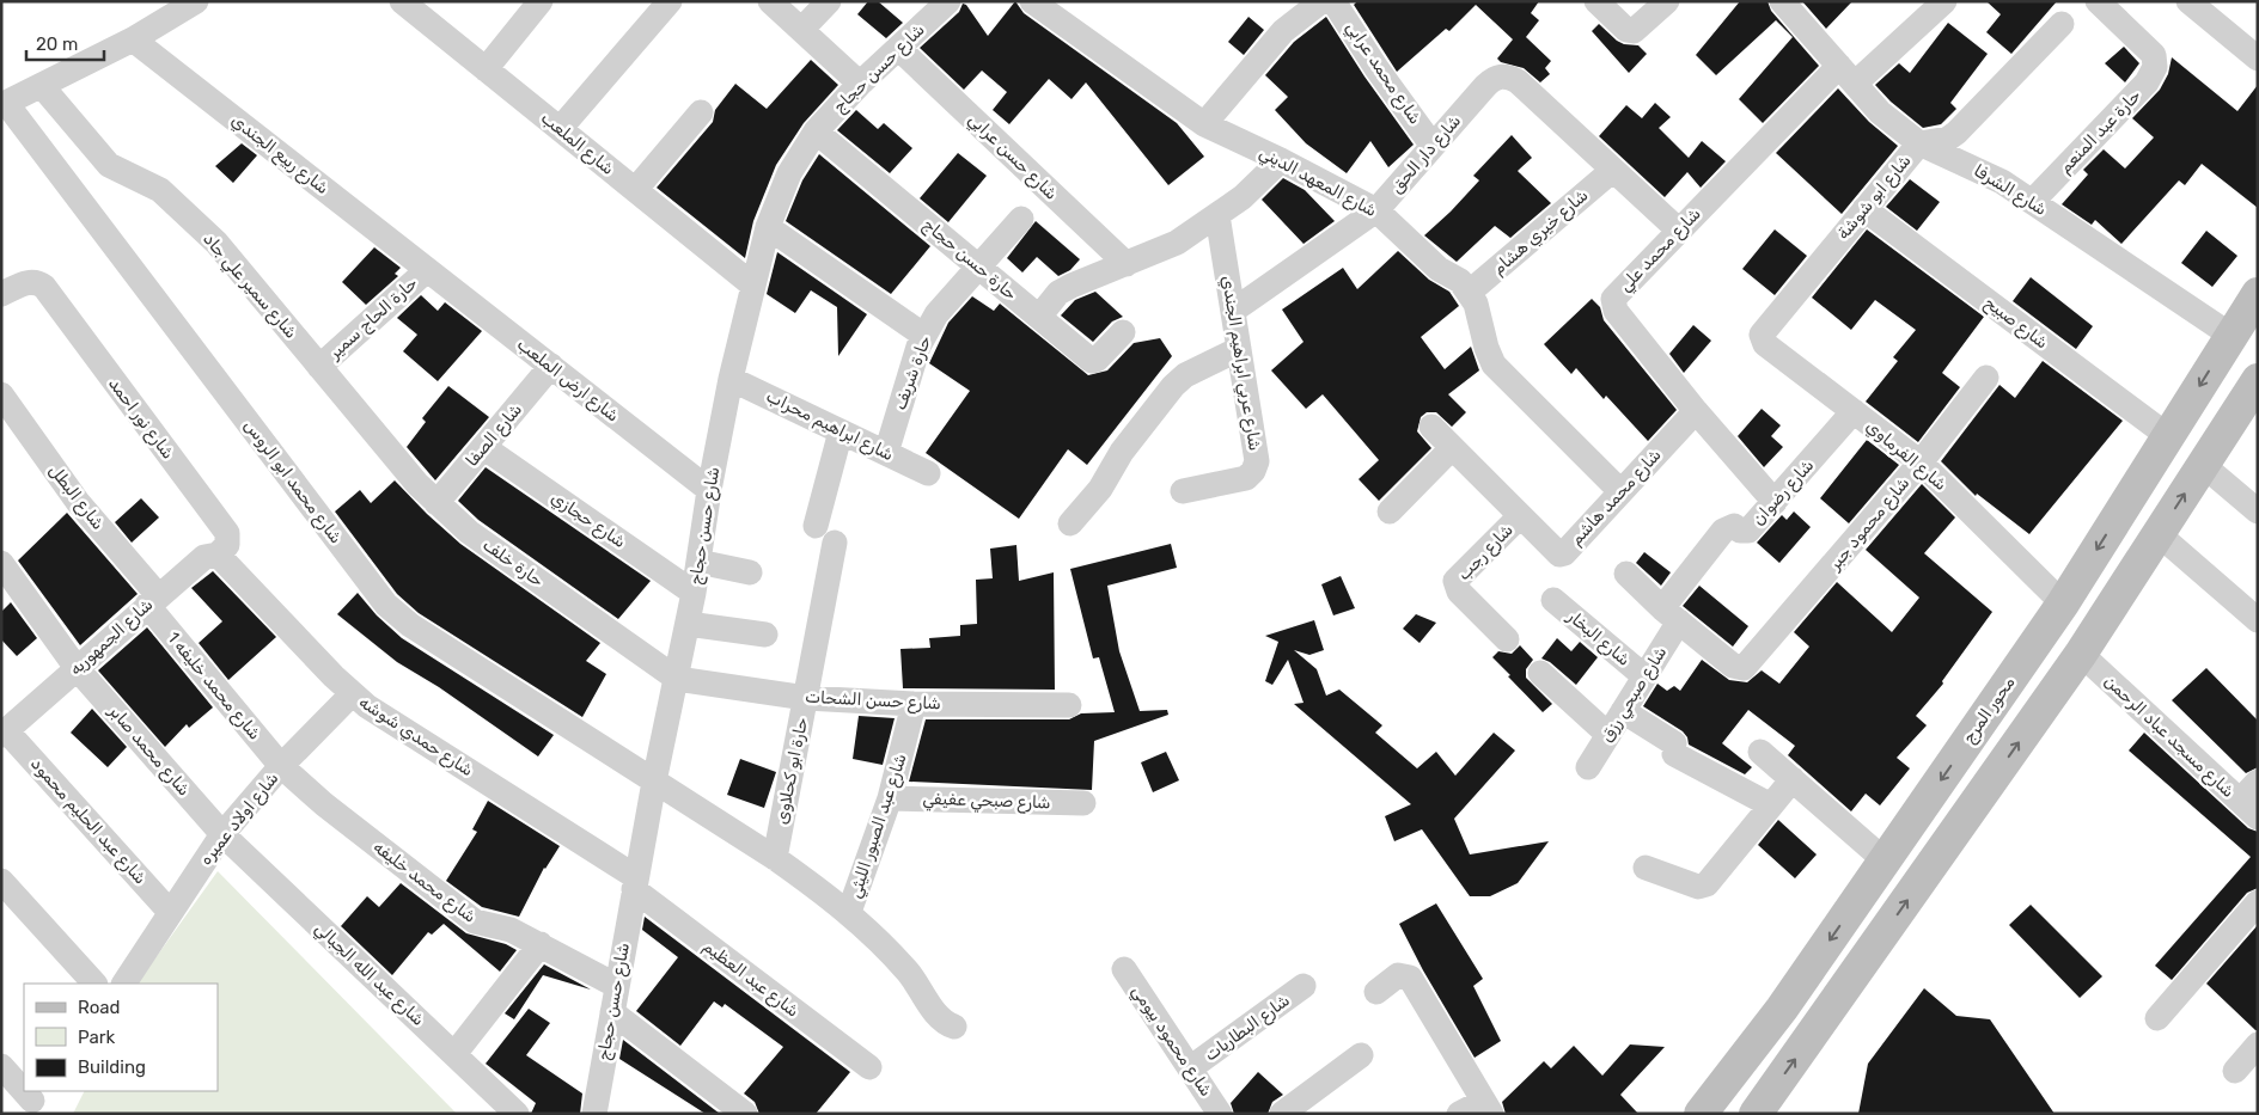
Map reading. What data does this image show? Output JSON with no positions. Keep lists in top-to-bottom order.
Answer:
{
  "streets": {
    "main road": ["محور المرج"],
    "street": [
      "شارع حسن حجاج",
      "شارع محمد عرابي",
      "حارة عبد المنعم",
      "شارع الملعب",
      "شارع ربيع الجندي",
      "شارع دار الحق",
      "شارع حسن عرابي",
      "شارع المعهد الديني",
      "شارع الشرفا",
      "شارع ابو شوشة",
      "شارع خيري هشام",
      "شارع محمد علي",
      "حارة حسن حجاج",
      "شارع سمير علي جاد",
      "حارة الحاج سمير",
      "شارع صبيح",
      "شارع عربي ابراهيم الجندي",
      "حارة شريف",
      "شارع ارض الملعب",
      "شارع نور احمد",
      "شارع ابراهيم محراب",
      "شارع الصفا",
      "شارع الفرماوي",
      "شارع محمد ابو الروس",
      "شارع رضوان",
      "شارع البطل",
      "شارع محمد هاشم",
      "شارع حجازي",
      "شارع محمود جبر",
      "شارع رجب",
      "حارة خلف",
      "شارع الجمهوريه",
      "شارع البخار",
      "شارع محمد خليفه 1",
      "شارع صبحي رزق",
      "شارع حسن الشحات",
      "شارع حمدي شوشه",
      "شارع مسجد عباد الرحمن",
      "شارع محمد صابر",
      "حارة ابو كحلاوى",
      "شارع صبحي عفيفي",
      "شارع اولاد عميره",
      "شارع عبد الحليم محمود",
      "شارع عبد الصبور الليثي",
      "شارع محمد خليفه",
      "شارع عبد الله الجبالي",
      "شارع عبد العظيم",
      "شارع البطاريات",
      "شارع محمود بيومي"
    ]
  },
  "crossings": [
    ["شارع حسن حجاج", "شارع الملعب"],
    ["شارع حسن حجاج", "شارع حسن عرابي"],
    ["شارع حسن حجاج", "حارة حسن حجاج"],
    ["شارع حسن حجاج", "شارع ارض الملعب"],
    ["شارع حسن حجاج", "شارع ابراهيم محراب"],
    ["شارع حسن حجاج", "شارع محمد ابو الروس"],
    ["شارع حسن حجاج", "شارع حجازي"],
    ["شارع حسن حجاج", "حارة خلف"],
    ["شارع حسن حجاج", "شارع حسن الشحات"],
    ["شارع حسن حجاج", "شارع حمدي شوشه"],
    ["شارع حسن حجاج", "شارع محمد خليفه"],
    ["شارع حسن حجاج", "شارع عبد العظيم"],
    ["شارع محمد عرابي", "شارع دار الحق"],
    ["حارة عبد المنعم", "شارع الشرفا"],
    ["شارع ربيع الجندي", "حارة الحاج سمير"],
    ["شارع ربيع الجندي", "شارع ارض الملعب"],
    ["شارع دار الحق", "شارع المعهد الديني"],
    ["شارع دار الحق", "شارع خيري هشام"],
    ["شارع دار الحق", "شارع عربي ابراهيم الجندي"],
    ["شارع المعهد الديني", "شارع خيري هشام"],
    ["شارع المعهد الديني", "شارع محمد هاشم"],
    ["شارع الشرفا", "شارع ابو شوشة"],
    ["شارع الشرفا", "شارع محمد علي"],
    ["شارع الشرفا", "محور المرج"],
    ["شارع ابو شوشة", "شارع صبيح"],
    ["شارع ابو شوشة", "شارع الفرماوي"],
    ["شارع محمد علي", "شارع رضوان"],
    ["شارع محمد علي", "شارع محمد هاشم"],
    ["حارة حسن حجاج", "حارة شريف"],
    ["شارع سمير علي جاد", "حارة الحاج سمير"],
    ["شارع سمير علي جاد", "حارة خلف"],
    ["حارة الحاج سمير", "شارع ارض الملعب"],
    ["شارع صبيح", "محور المرج"],
    ["حارة شريف", "شارع ابراهيم محراب"],
    ["شارع ارض الملعب", "شارع الصفا"],
    ["شارع نور احمد", "شارع الجمهوريه"],
    ["شارع نور احمد", "شارع حمدي شوشه"],
    ["شارع ابراهيم محراب", "حارة ابو كحلاوى"],
    ["شارع الصفا", "شارع حجازي"],
    ["شارع الصفا", "حارة خلف"],
    ["شارع الفرماوي", "شارع رضوان"],
    ["شارع الفرماوي", "شارع محمود جبر"],
    ["شارع الفرماوي", "محور المرج"],
    ["شارع محمد ابو الروس", "حارة ابو كحلاوى"],
    ["شارع محمد ابو الروس", "شارع عبد الصبور الليثي"],
    ["شارع رضوان", "شارع محمود جبر"],
    ["شارع رضوان", "شارع صبحي رزق"],
    ["شارع البطل", "شارع الجمهوريه"],
    ["شارع البطل", "شارع محمد خليفه 1"],
    ["شارع محمد هاشم", "شارع رجب"],
    ["شارع محمود جبر", "شارع صبحي رزق"],
    ["حارة خلف", "شارع حسن الشحات"],
    ["شارع الجمهوريه", "شارع محمد خليفه 1"],
    ["شارع الجمهوريه", "شارع حمدي شوشه"],
    ["شارع الجمهوريه", "شارع محمد صابر"],
    ["شارع الجمهوريه", "شارع عبد الحليم محمود"],
    ["شارع البخار", "شارع صبحي رزق"],
    ["شارع محمد خليفه 1", "شارع اولاد عميره"],
    ["شارع محمد خليفه 1", "شارع محمد خليفه"],
    ["شارع حسن الشحات", "حارة ابو كحلاوى"],
    ["شارع حسن الشحات", "شارع عبد الصبور الليثي"],
    ["شارع حمدي شوشه", "شارع اولاد عميره"],
    ["شارع حمدي شوشه", "شارع عبد العظيم"],
    ["شارع محمد صابر", "شارع اولاد عميره"],
    ["شارع محمد صابر", "شارع عبد الله الجبالي"],
    ["شارع صبحي عفيفي", "شارع عبد الصبور الليثي"],
    ["شارع اولاد عميره", "شارع عبد الحليم محمود"],
    ["شارع اولاد عميره", "شارع محمد خليفه"],
    ["شارع اولاد عميره", "شارع عبد الله الجبالي"],
    ["شارع البطاريات", "شارع محمود بيومي"]
  ],
  "legend": ["Road", "Park", "Building"],
  "scale_bar": "20 m"
}
